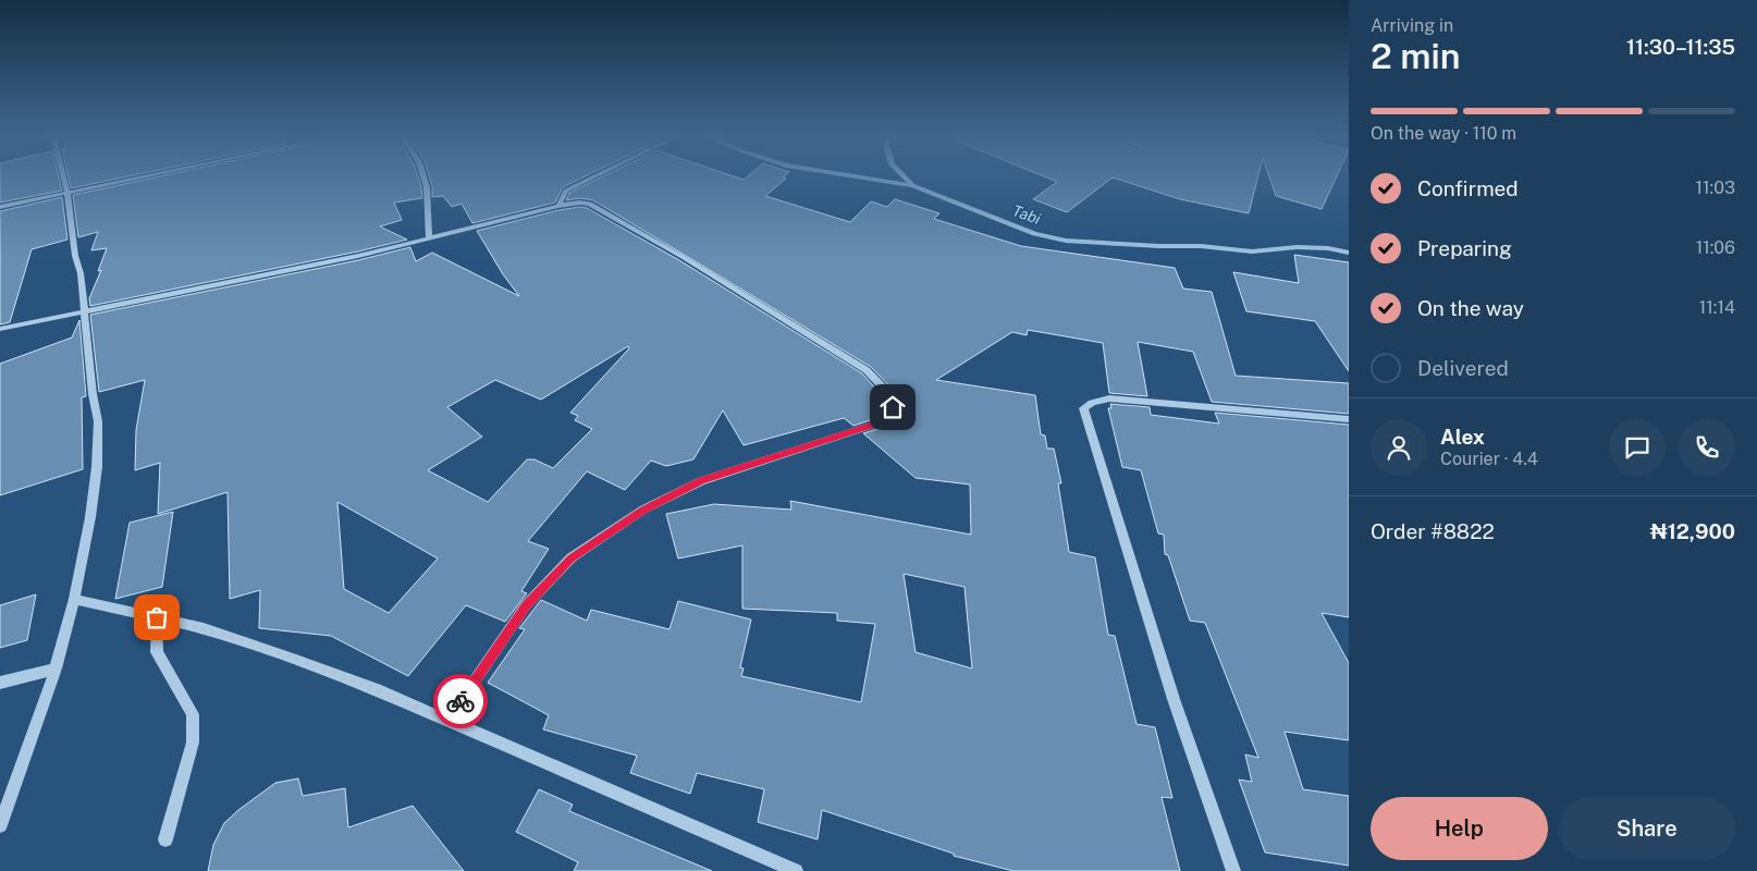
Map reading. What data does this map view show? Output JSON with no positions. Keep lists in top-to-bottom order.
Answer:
{
  "water": ["Tabi"],
  "page": {
    "heading": ["2 min", "Arriving in", "11:30–11:35"],
    "panel": [
      "Alex",
      "Courier · 4.4",
      "Order #8822",
      "₦12,900"
    ],
    "bar": "On the way · 110 m",
    "list": [
      ["Confirmed", "11:03"],
      ["Preparing", "11:06"],
      ["On the way", "11:14"],
      "Delivered"
    ],
    "buttons": ["Help", "Share"]
  }
}
